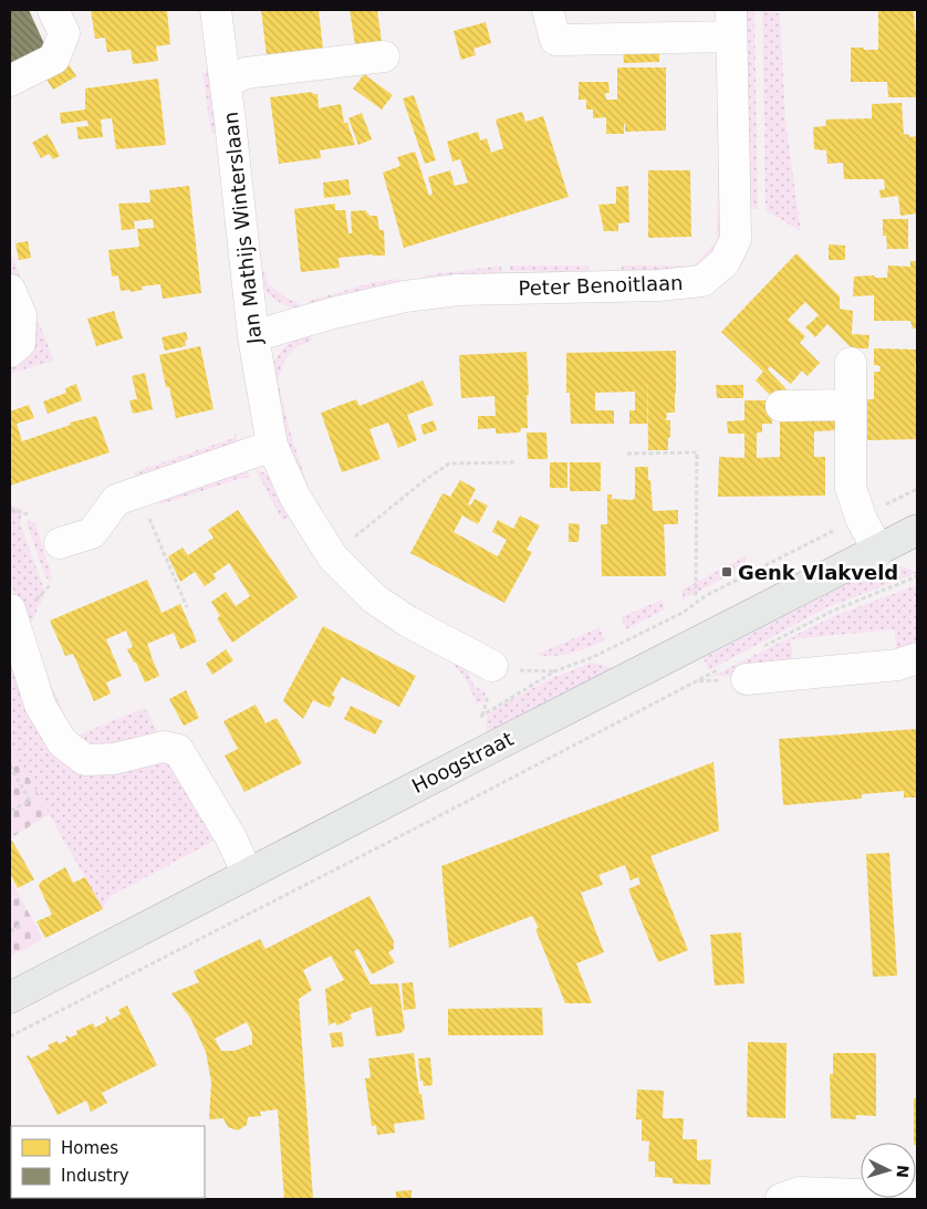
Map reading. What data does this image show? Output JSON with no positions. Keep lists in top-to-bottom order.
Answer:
{
  "streets": {
    "main road": ["Hoogstraat"],
    "street": ["Jan Mathijs Winterslaan", "Peter Benoitlaan"]
  },
  "crossings": [
    ["Jan Mathijs Winterslaan", "Peter Benoitlaan"]
  ],
  "places": {
    "transit": ["Genk Vlakveld"]
  },
  "legend": ["Homes", "Industry"],
  "north": "right"
}
